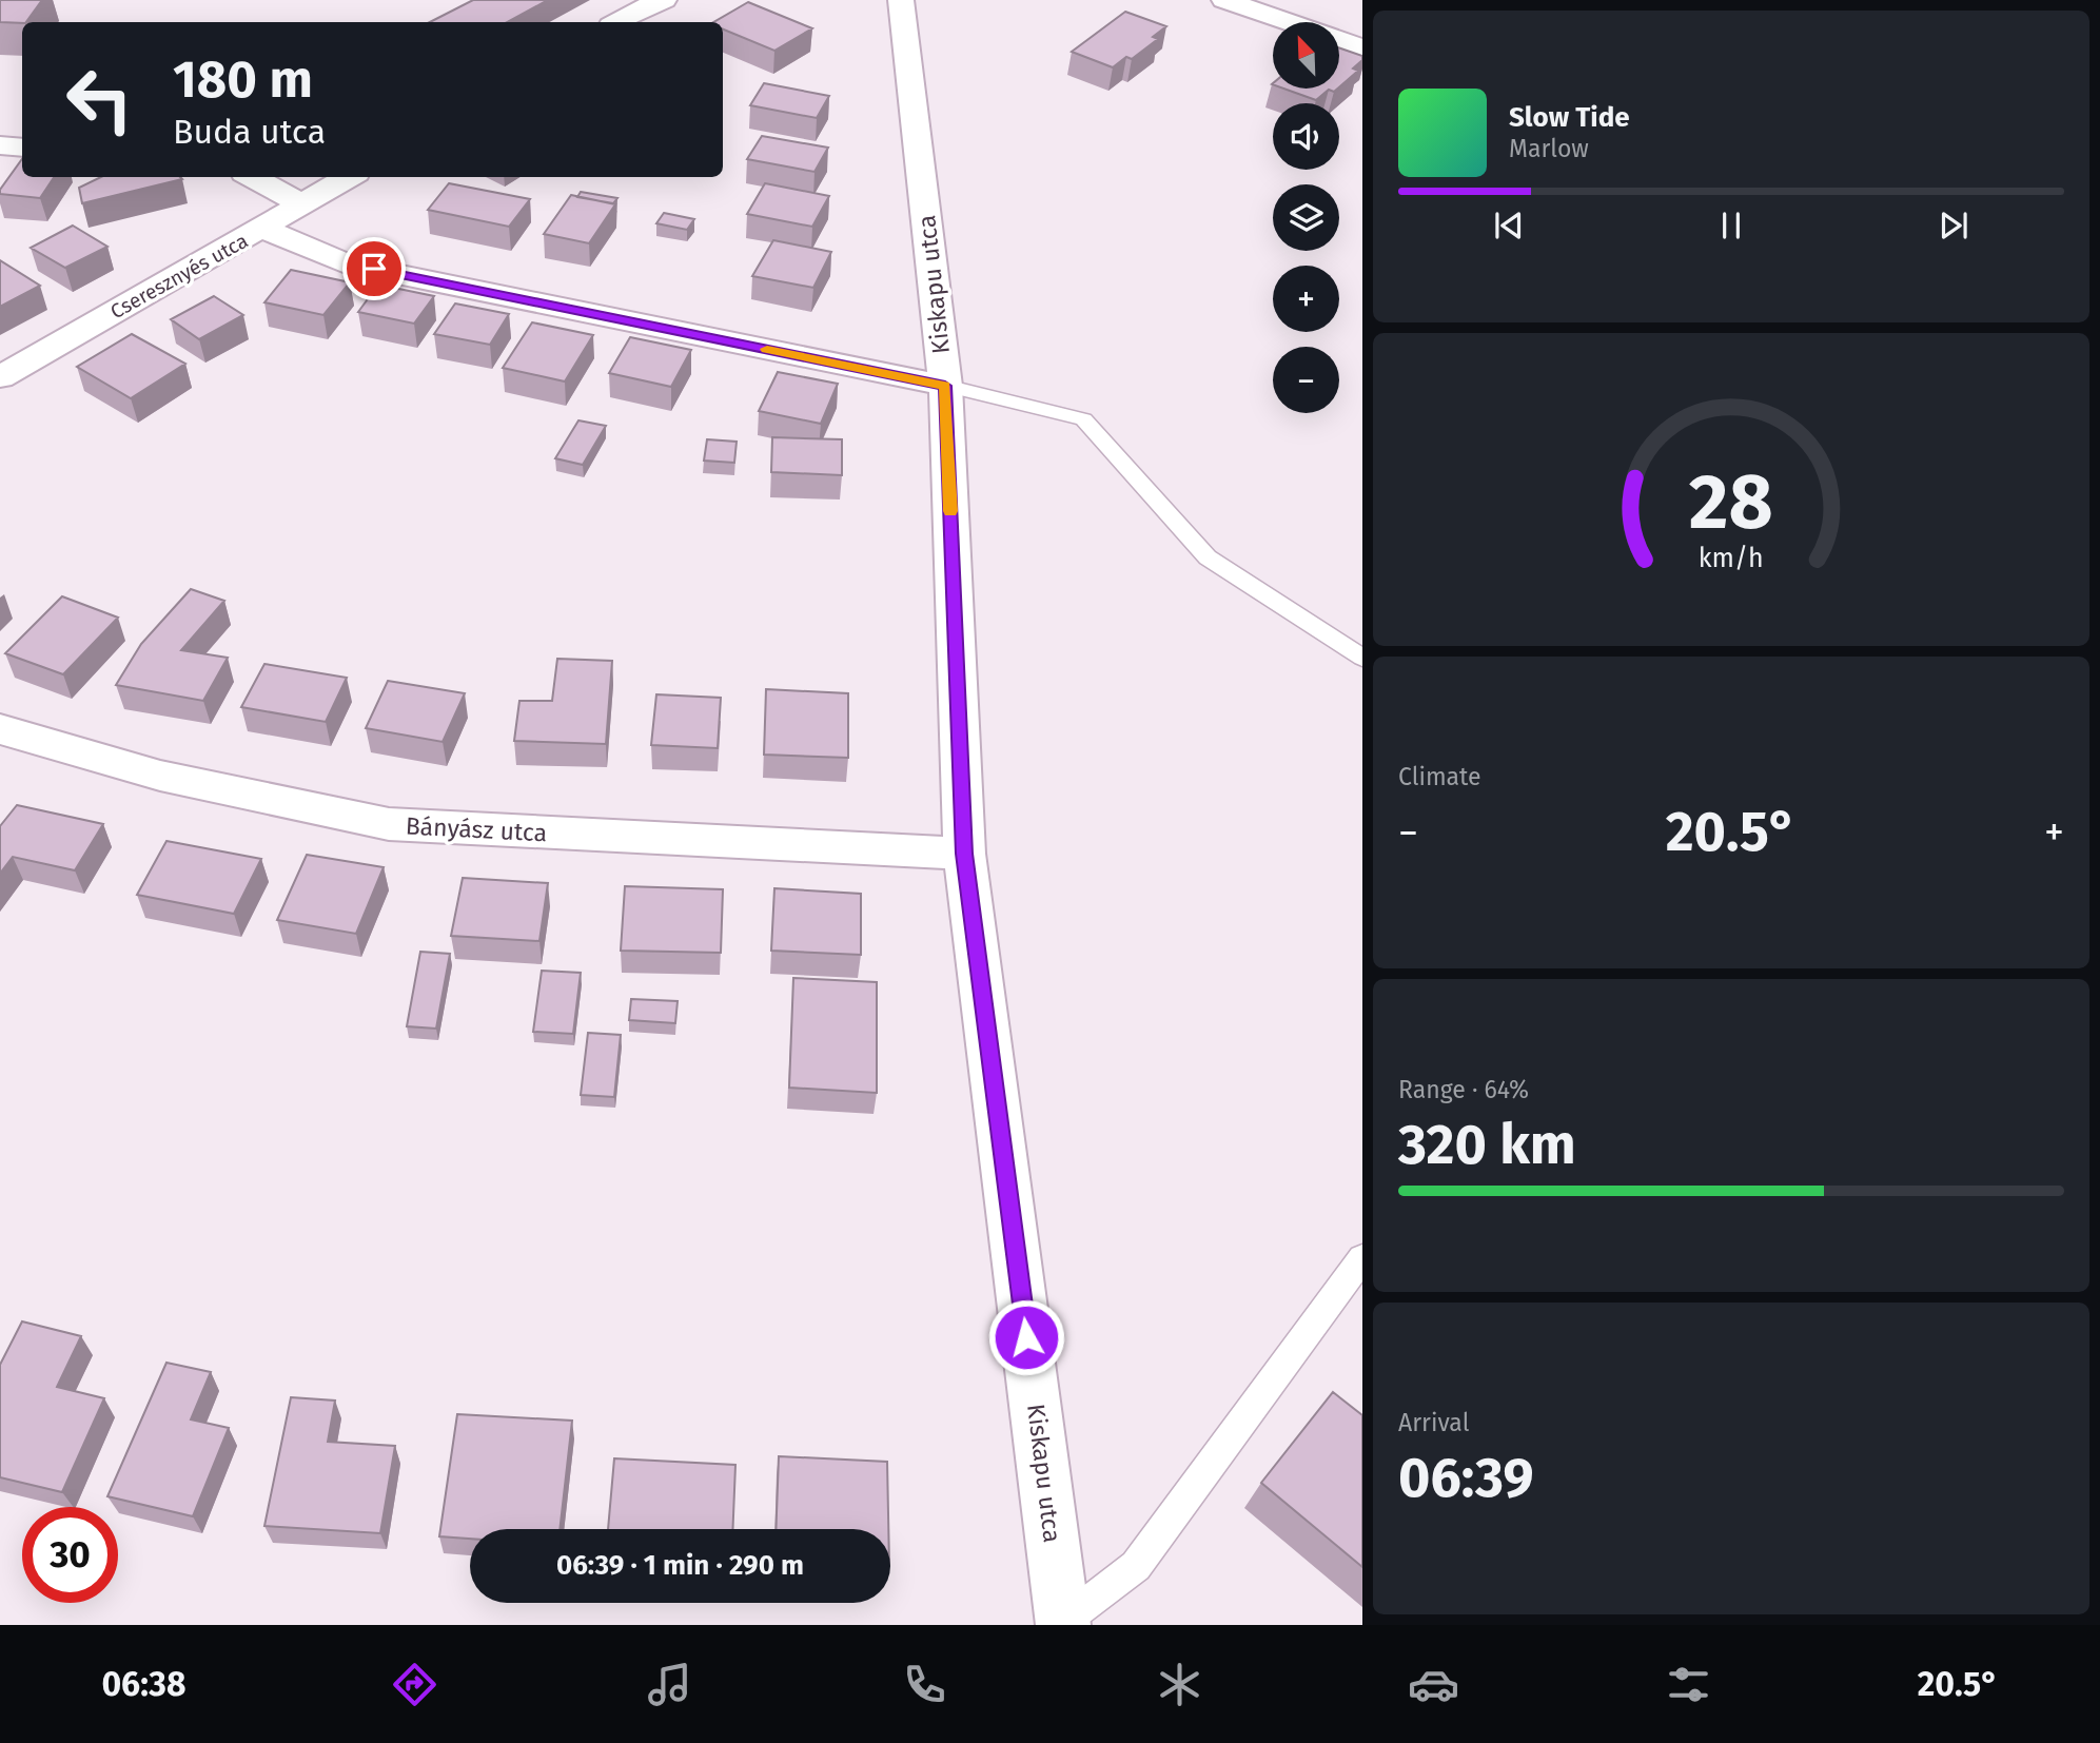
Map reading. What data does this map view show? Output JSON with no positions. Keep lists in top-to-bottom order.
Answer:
{
  "streets": {
    "street": ["Cseresznyés utca", "Kiskapu utca", "Bányász utca"]
  },
  "crossings": [
    ["Kiskapu utca", "Bányász utca"]
  ],
  "north": "top left",
  "page": {
    "map_buttons": ["+", "−"],
    "turn": ["180 m", "Buda utca"],
    "song": ["Slow Tide", "Marlow"],
    "tile": [
      "Climate",
      ["Range · 64%", "320 km"],
      ["Arrival", "06:39"]
    ],
    "heat": ["−", "20.5°", "+"],
    "limit": "30",
    "trip": "06:39 · 1 min · 290 m",
    "tabs": ["06:38", "20.5°"],
    "gauge": ["28", "km/h"]
  }
}
